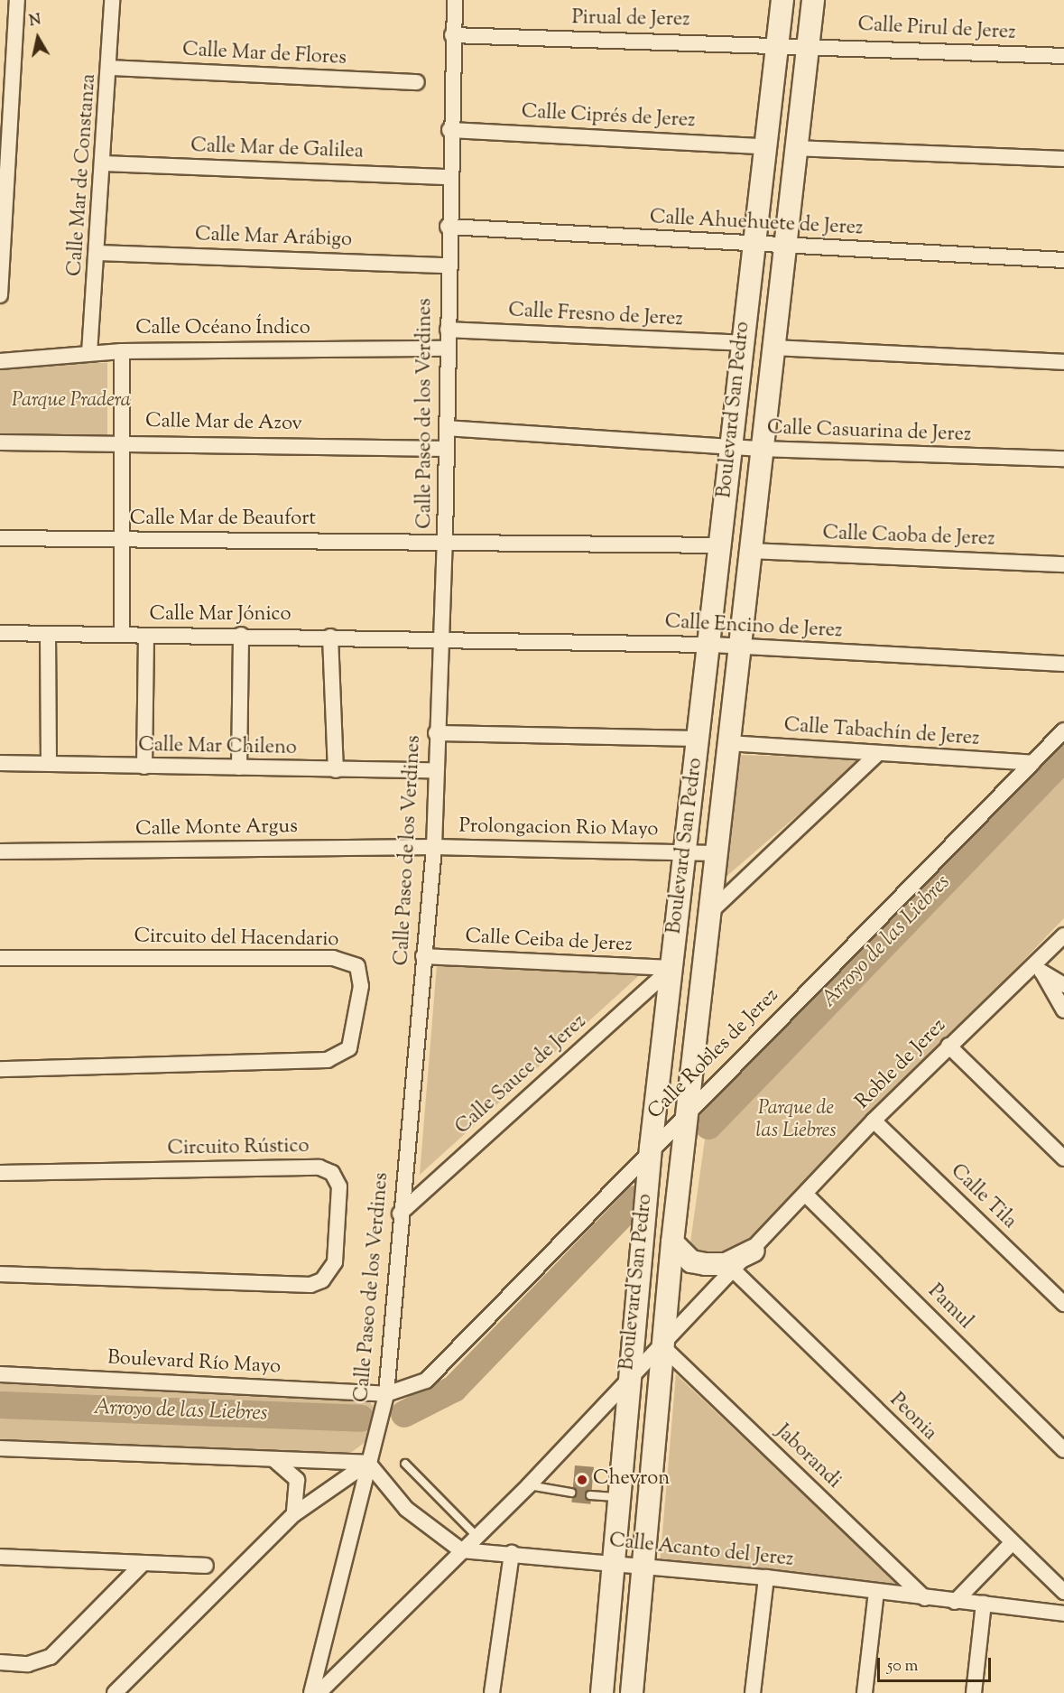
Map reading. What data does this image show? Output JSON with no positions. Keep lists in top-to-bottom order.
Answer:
{
  "streets": {
    "street": [
      "Pirual de Jerez",
      "Calle Pirul de Jerez",
      "Calle Mar de Flores",
      "Calle Ciprés de Jerez",
      "Calle Mar de Galilea",
      "Calle Mar de Constanza",
      "Calle Ahuehuete de Jerez",
      "Calle Mar Arábigo",
      "Calle Fresno de Jerez",
      "Calle Océano Índico",
      "Boulevard San Pedro",
      "Calle Paseo de los Verdines",
      "Calle Mar de Azov",
      "Calle Casuarina de Jerez",
      "Calle Mar de Beaufort",
      "Calle Caoba de Jerez",
      "Calle Mar Jónico",
      "Calle Encino de Jerez",
      "Calle Tabachín de Jerez",
      "Calle Mar Chileno",
      "Calle Monte Argus",
      "Prolongacion Rio Mayo",
      "Circuito del Hacendario",
      "Calle Ceiba de Jerez",
      "Calle Robles de Jerez",
      "Roble de Jerez",
      "Calle Sauce de Jerez",
      "Circuito Rústico",
      "Calle Tila",
      "Pamul",
      "Boulevard Río Mayo",
      "Peonia",
      "Jaborandi",
      "Calle Acanto del Jerez"
    ]
  },
  "crossings": [
    ["Pirual de Jerez", "Calle Pirul de Jerez"],
    ["Pirual de Jerez", "Boulevard San Pedro"],
    ["Pirual de Jerez", "Calle Paseo de los Verdines"],
    ["Calle Pirul de Jerez", "Boulevard San Pedro"],
    ["Calle Mar de Flores", "Calle Mar de Constanza"],
    ["Calle Ciprés de Jerez", "Boulevard San Pedro"],
    ["Calle Ciprés de Jerez", "Calle Paseo de los Verdines"],
    ["Calle Mar de Galilea", "Calle Mar de Constanza"],
    ["Calle Mar de Galilea", "Calle Paseo de los Verdines"],
    ["Calle Mar de Constanza", "Calle Mar Arábigo"],
    ["Calle Mar de Constanza", "Calle Océano Índico"],
    ["Calle Ahuehuete de Jerez", "Boulevard San Pedro"],
    ["Calle Ahuehuete de Jerez", "Calle Paseo de los Verdines"],
    ["Calle Mar Arábigo", "Calle Paseo de los Verdines"],
    ["Calle Fresno de Jerez", "Boulevard San Pedro"],
    ["Calle Fresno de Jerez", "Calle Paseo de los Verdines"],
    ["Calle Océano Índico", "Calle Paseo de los Verdines"],
    ["Boulevard San Pedro", "Calle Casuarina de Jerez"],
    ["Boulevard San Pedro", "Calle Caoba de Jerez"],
    ["Boulevard San Pedro", "Calle Encino de Jerez"],
    ["Boulevard San Pedro", "Calle Tabachín de Jerez"],
    ["Boulevard San Pedro", "Prolongacion Rio Mayo"],
    ["Boulevard San Pedro", "Calle Ceiba de Jerez"],
    ["Boulevard San Pedro", "Calle Robles de Jerez"],
    ["Boulevard San Pedro", "Roble de Jerez"],
    ["Boulevard San Pedro", "Calle Sauce de Jerez"],
    ["Boulevard San Pedro", "Jaborandi"],
    ["Boulevard San Pedro", "Calle Acanto del Jerez"],
    ["Calle Paseo de los Verdines", "Calle Mar de Azov"],
    ["Calle Paseo de los Verdines", "Calle Casuarina de Jerez"],
    ["Calle Paseo de los Verdines", "Calle Mar de Beaufort"],
    ["Calle Paseo de los Verdines", "Calle Mar Jónico"],
    ["Calle Paseo de los Verdines", "Calle Encino de Jerez"],
    ["Calle Paseo de los Verdines", "Calle Mar Chileno"],
    ["Calle Paseo de los Verdines", "Calle Monte Argus"],
    ["Calle Paseo de los Verdines", "Prolongacion Rio Mayo"],
    ["Calle Paseo de los Verdines", "Calle Ceiba de Jerez"],
    ["Calle Paseo de los Verdines", "Calle Robles de Jerez"],
    ["Calle Paseo de los Verdines", "Calle Sauce de Jerez"],
    ["Calle Paseo de los Verdines", "Boulevard Río Mayo"],
    ["Calle Mar Jónico", "Calle Encino de Jerez"],
    ["Calle Tabachín de Jerez", "Calle Robles de Jerez"],
    ["Calle Monte Argus", "Prolongacion Rio Mayo"],
    ["Calle Ceiba de Jerez", "Calle Sauce de Jerez"],
    ["Calle Robles de Jerez", "Boulevard Río Mayo"],
    ["Roble de Jerez", "Calle Tila"],
    ["Roble de Jerez", "Pamul"],
    ["Roble de Jerez", "Peonia"],
    ["Roble de Jerez", "Jaborandi"],
    ["Roble de Jerez", "Calle Acanto del Jerez"],
    ["Jaborandi", "Calle Acanto del Jerez"]
  ],
  "water": ["Arroyo de las Liebres"],
  "parks": ["Parque Pradera", "Parque de las Liebres"],
  "places": ["Chevron"],
  "scale_bar": "50 m",
  "north": "top"
}
